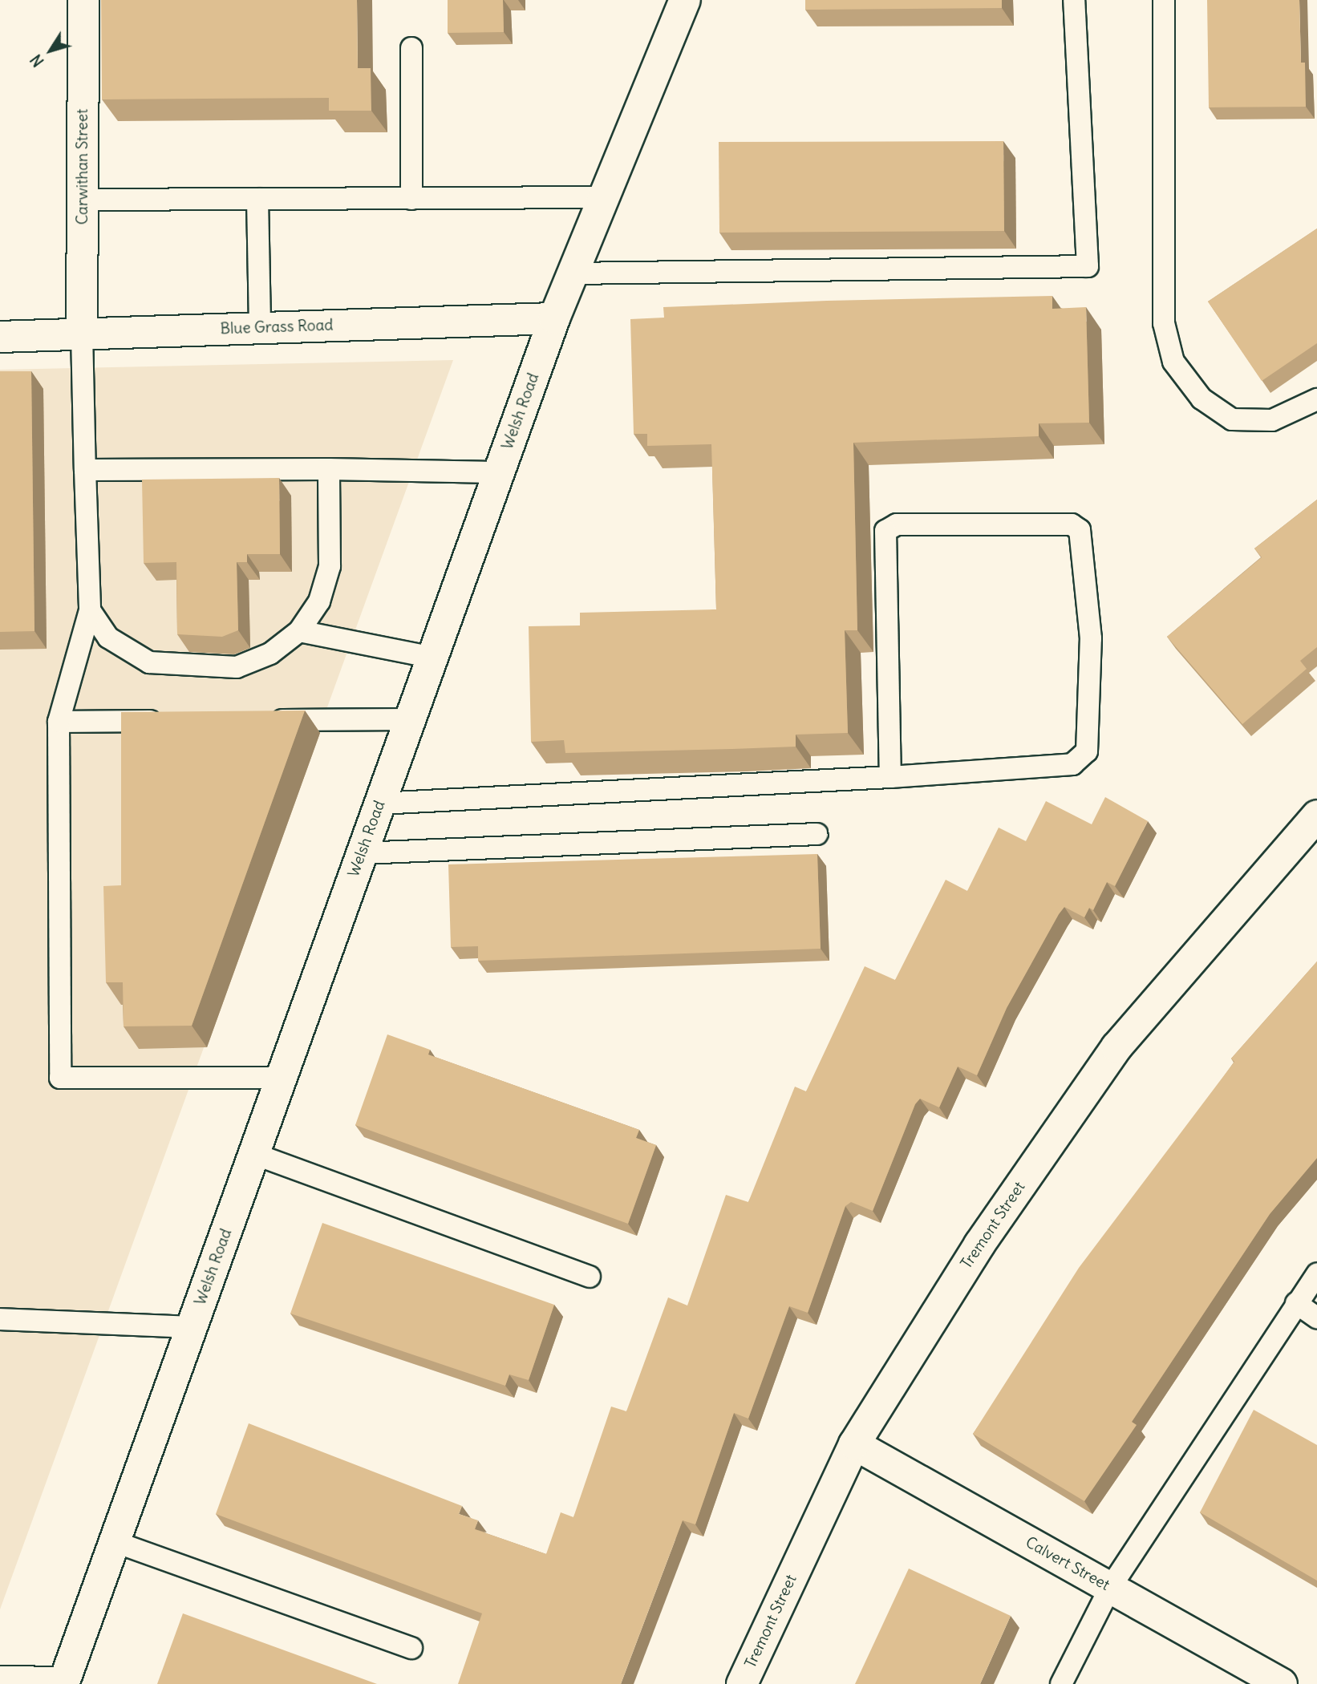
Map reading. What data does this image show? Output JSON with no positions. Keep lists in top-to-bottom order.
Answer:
{
  "streets": {
    "street": [
      "Carwithan Street",
      "Blue Grass Road",
      "Welsh Road",
      "Tremont Street",
      "Calvert Street"
    ]
  },
  "crossings": [
    ["Carwithan Street", "Blue Grass Road"],
    ["Blue Grass Road", "Welsh Road"],
    ["Tremont Street", "Calvert Street"]
  ],
  "north": "bottom left"
}
